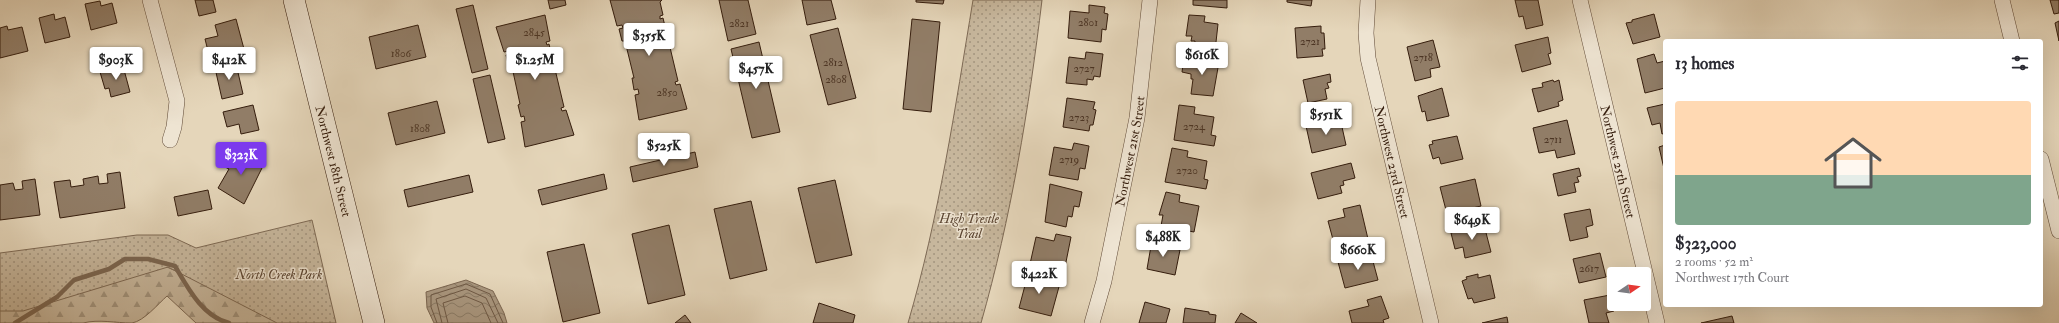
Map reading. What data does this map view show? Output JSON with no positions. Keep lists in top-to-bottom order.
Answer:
{
  "streets": {
    "main road": ["Northwest 18th Street"],
    "street": ["Northwest 21st Street", "Northwest 23rd Street", "Northwest 25th Street"]
  },
  "parks": ["High Trestle Trail", "North Creek Park"],
  "house_numbers": [
    "2801",
    "2821",
    "2845",
    "2721",
    "1806",
    "2718",
    "2812",
    "2727",
    "2808",
    "2850",
    "2723",
    "2724",
    "1808",
    "2711",
    "2719",
    "2720",
    "2617"
  ],
  "north": "right",
  "page": {
    "price": [
      "$355K",
      "$616K",
      "$903K",
      "$412K",
      "$1.25M",
      "$457K",
      "$551K",
      "$525K",
      "$323K",
      "$649K",
      "$488K",
      "$660K",
      "$422K"
    ],
    "heading": "13 homes",
    "list": [
      {
        "name": "$323,000",
        "note": "2 rooms · 52 m² · Northwest 17th Court"
      }
    ]
  }
}
